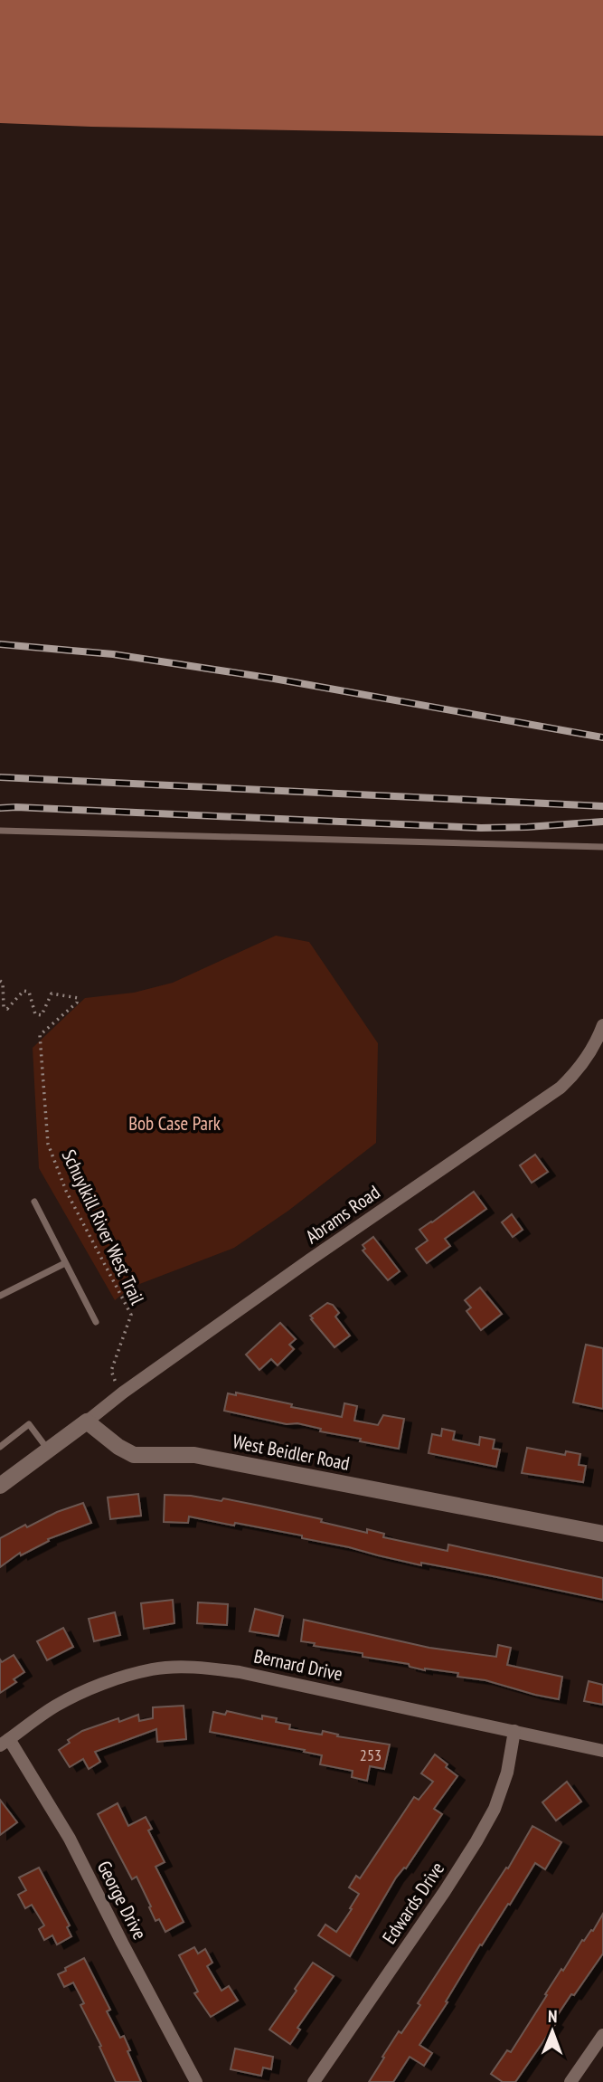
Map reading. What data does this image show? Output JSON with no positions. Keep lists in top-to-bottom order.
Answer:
{
  "streets": {
    "street": [
      "Abrams Road",
      "West Beidler Road",
      "Bernard Drive",
      "George Drive",
      "Edwards Drive"
    ],
    "path": ["Schuylkill River West Trail"]
  },
  "crossings": [
    ["Abrams Road", "Schuylkill River West Trail"],
    ["Abrams Road", "West Beidler Road"],
    ["Bernard Drive", "George Drive"],
    ["Bernard Drive", "Edwards Drive"]
  ],
  "parks": ["Bob Case Park"],
  "house_numbers": ["253"],
  "north": "top"
}
